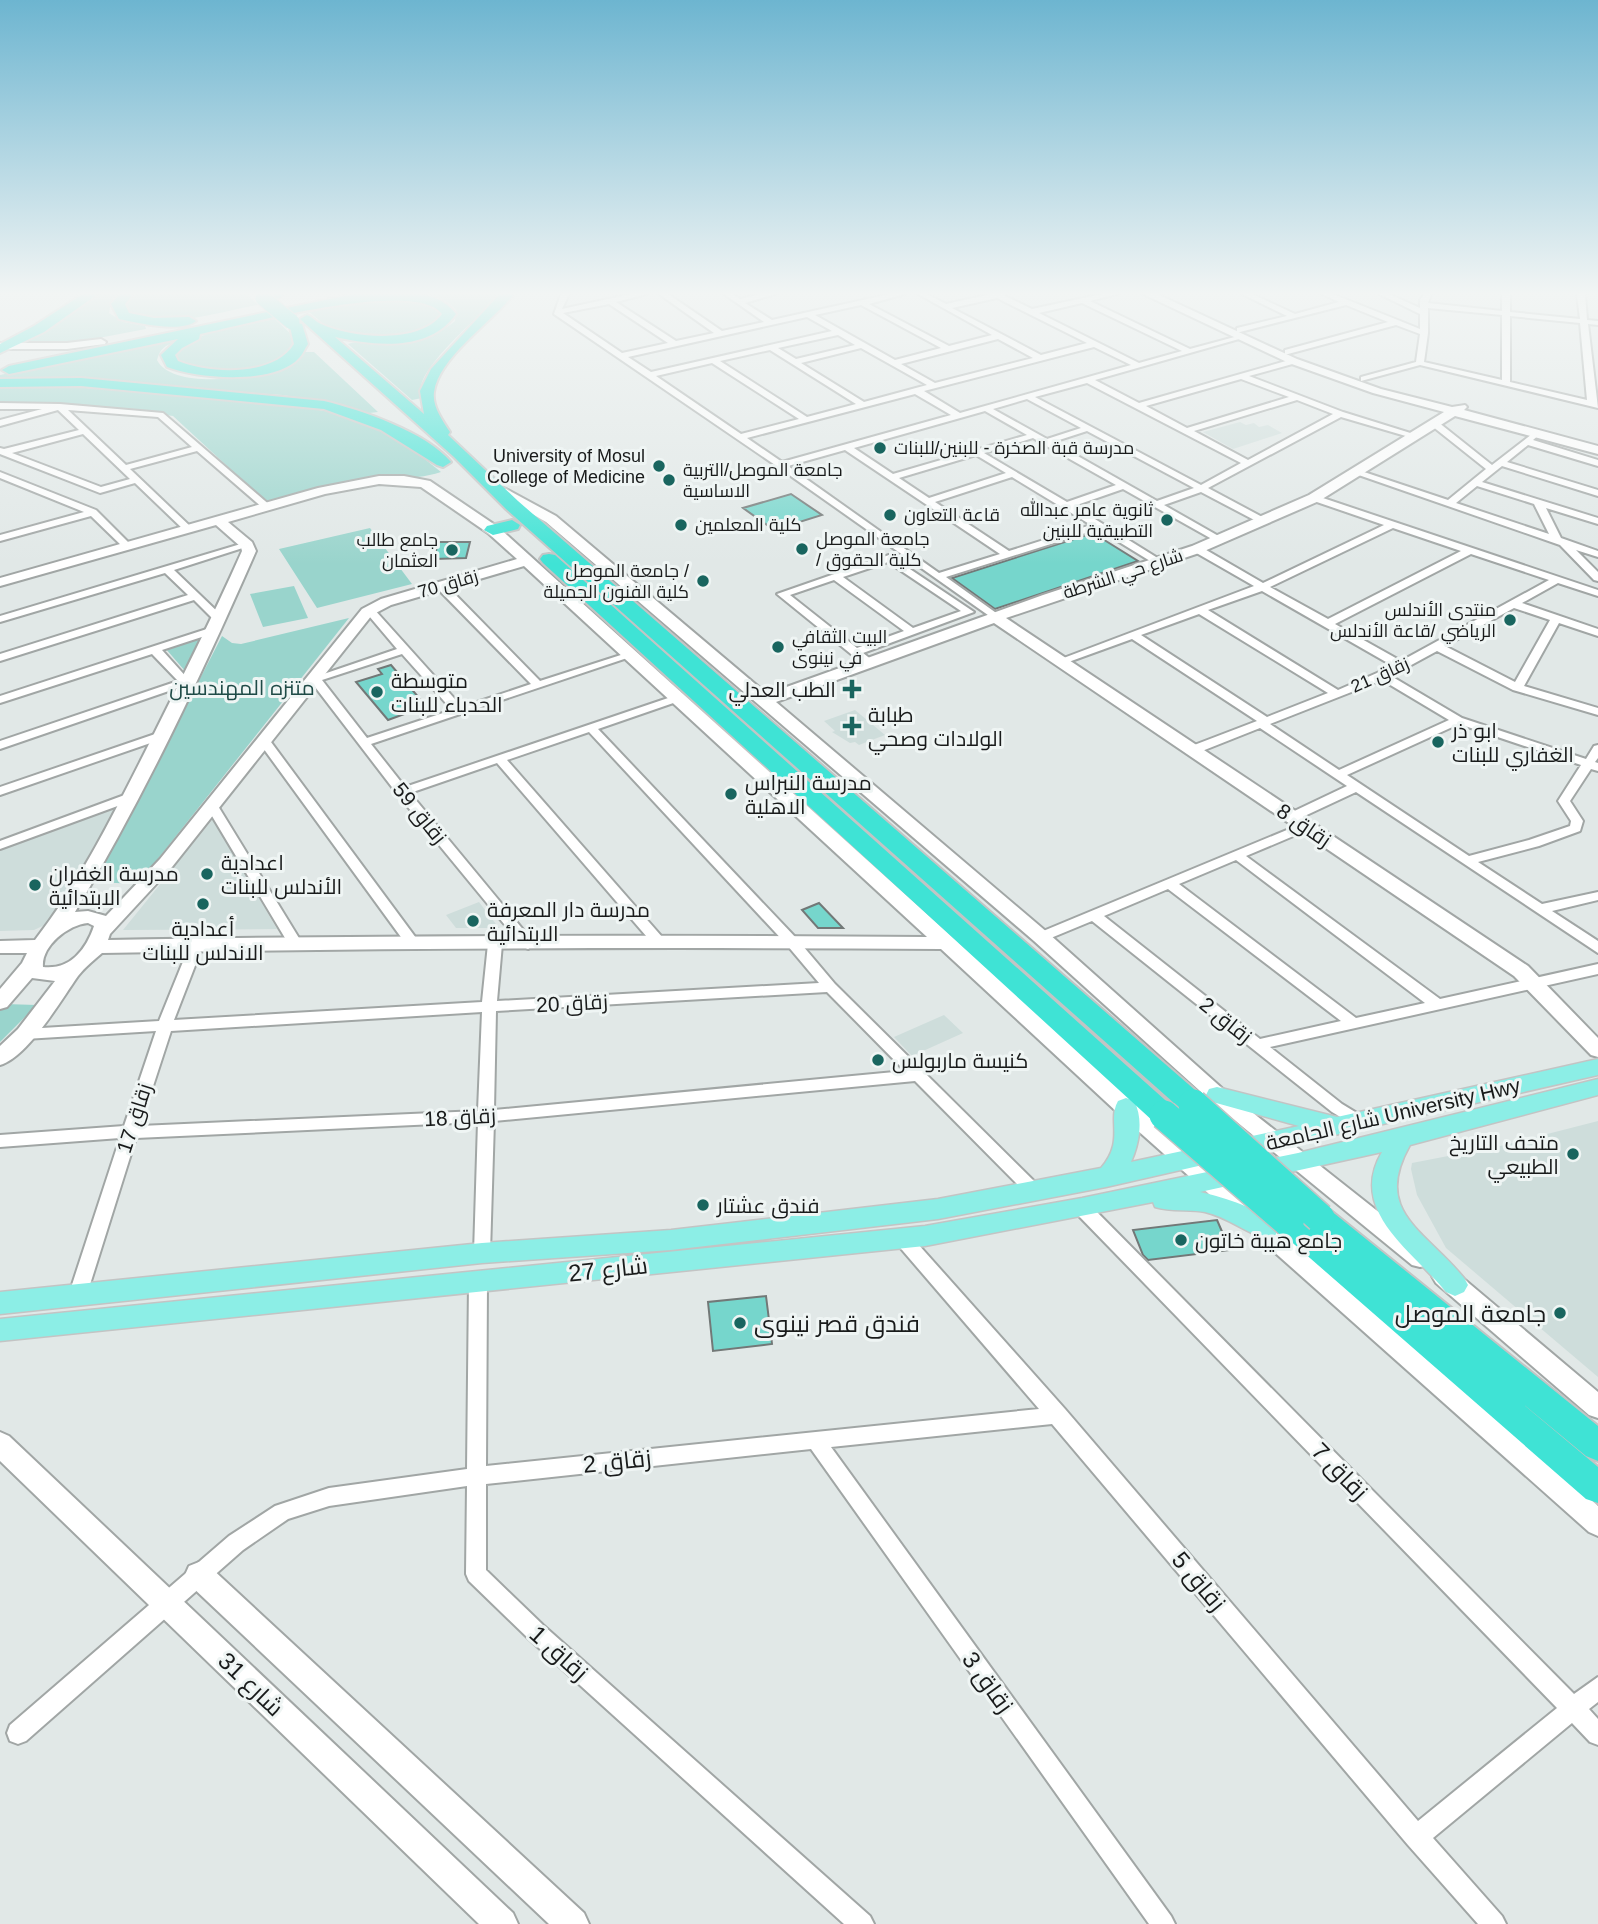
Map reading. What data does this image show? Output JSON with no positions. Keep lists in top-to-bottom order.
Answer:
{
  "streets": {
    "main road": ["شارع الجامعة University Hwy", "شارع 27"],
    "street": [
      "شارع حي الشرطة",
      "زقاق 70",
      "زقاق 21",
      "زقاق 59",
      "زقاق 8",
      "زقاق 20",
      "زقاق 2",
      "زقاق 18",
      "زقاق 17",
      "زقاق 7",
      "زقاق 5",
      "زقاق 1",
      "زقاق 3",
      "شارع 31"
    ]
  },
  "crossings": [
    ["شارع حي الشرطة", "زقاق 8"],
    ["زقاق 21", "زقاق 8"],
    ["زقاق 20", "زقاق 17"],
    ["زقاق 2", "شارع الجامعة University Hwy"],
    ["زقاق 2", "زقاق 5"],
    ["زقاق 2", "زقاق 1"],
    ["زقاق 2", "زقاق 3"],
    ["زقاق 2", "شارع 31"],
    ["شارع الجامعة University Hwy", "شارع 27"],
    ["زقاق 18", "زقاق 17"],
    ["زقاق 17", "شارع 27"],
    ["شارع 27", "زقاق 7"],
    ["شارع 27", "زقاق 5"],
    ["شارع 27", "زقاق 1"]
  ],
  "parks": ["متنزه المهندسين"],
  "places": {
    "other": [
      "مدرسة قبة الصخرة - للبنين/للبنات",
      "University of Mosul College of Medicine",
      "جامعة الموصل/التربية الاساسية",
      "قاعة التعاون",
      "ثانوية عامر عبدالله التطبيقية للبنين",
      "كلية المعلمين",
      "جامعة الموصل / كلية الحقوق",
      "جامع طالب العثمان",
      "جامعة الموصل / كلية الفنون الجميلة",
      "منتدى الأندلس الرياضي /قاعة الأندلس",
      "البيت الثقافي في نينوى",
      "متوسطة الحدباء للبنات",
      "ابو ذر الغفاري للبنات",
      "مدرسة النبراس الاهلية",
      "اعدادية الأندلس للبنات",
      "مدرسة الغفران الابتدائية",
      "أعدادية الاندلس للبنات",
      "مدرسة دار المعرفة الابتدائية",
      "كنيسة ماربولس",
      "متحف التاريخ الطبيعي",
      "فندق عشتار",
      "جامع هيبة خاتون",
      "جامعة الموصل",
      "فندق قصر نينوى"
    ],
    "health": ["الطب العدلي", "طبابة الولادات وصحي"]
  }
}
